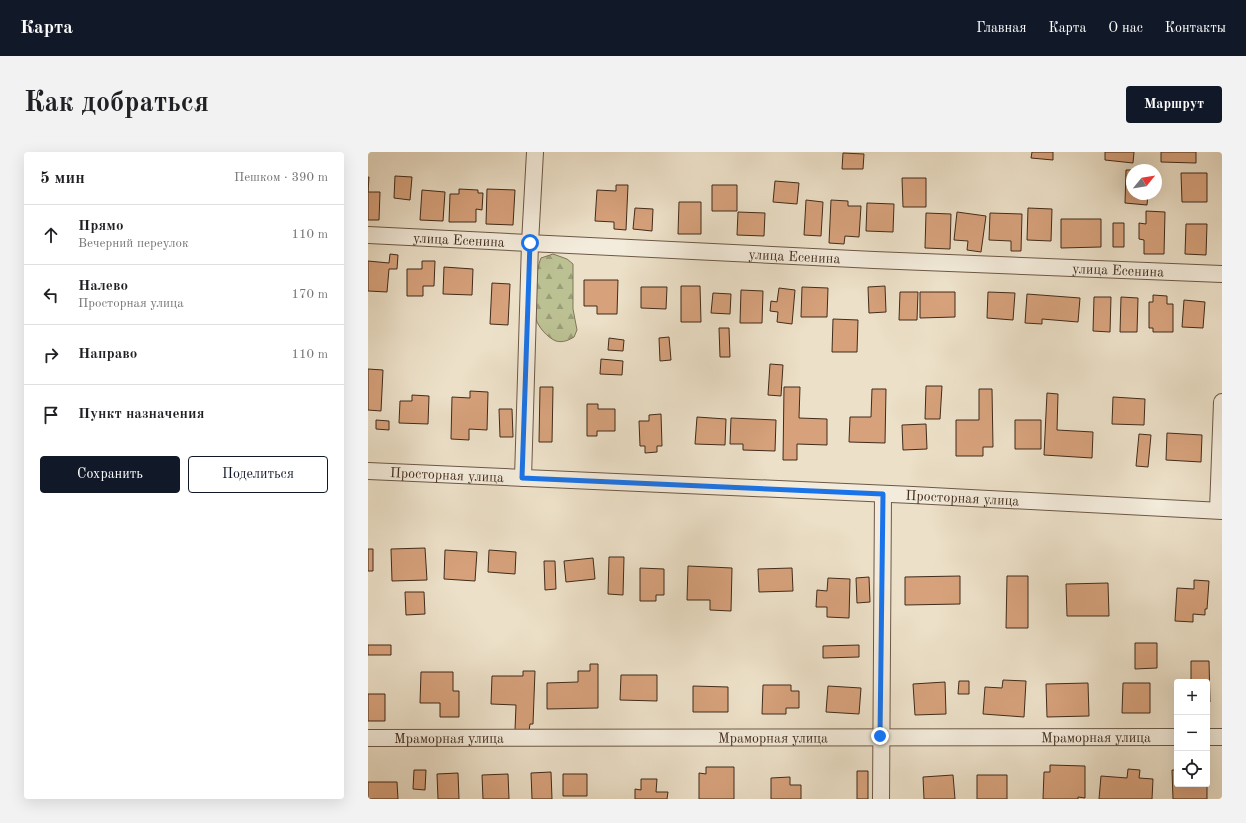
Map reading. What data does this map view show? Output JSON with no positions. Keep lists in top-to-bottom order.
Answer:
{
  "streets": {
    "street": ["улица Есенина", "Просторная улица", "Мраморная улица"]
  },
  "north": "top right",
  "page": {
    "header": "Карта",
    "nav": [
      "Главная",
      "Карта",
      "О нас",
      "Контакты"
    ],
    "buttons": [
      "Маршрут",
      ["Сохранить", "Поделиться"]
    ],
    "title": "Как добраться",
    "heading": ["5 мин", "Пешком · 390 m"],
    "list": [
      ["Прямо", "Вечерний переулок", "110 m"],
      ["Налево", "Просторная улица", "170 m"],
      ["Направо", "110 m"],
      "Пункт назначения"
    ],
    "map_buttons": ["+", "−"]
  }
}
